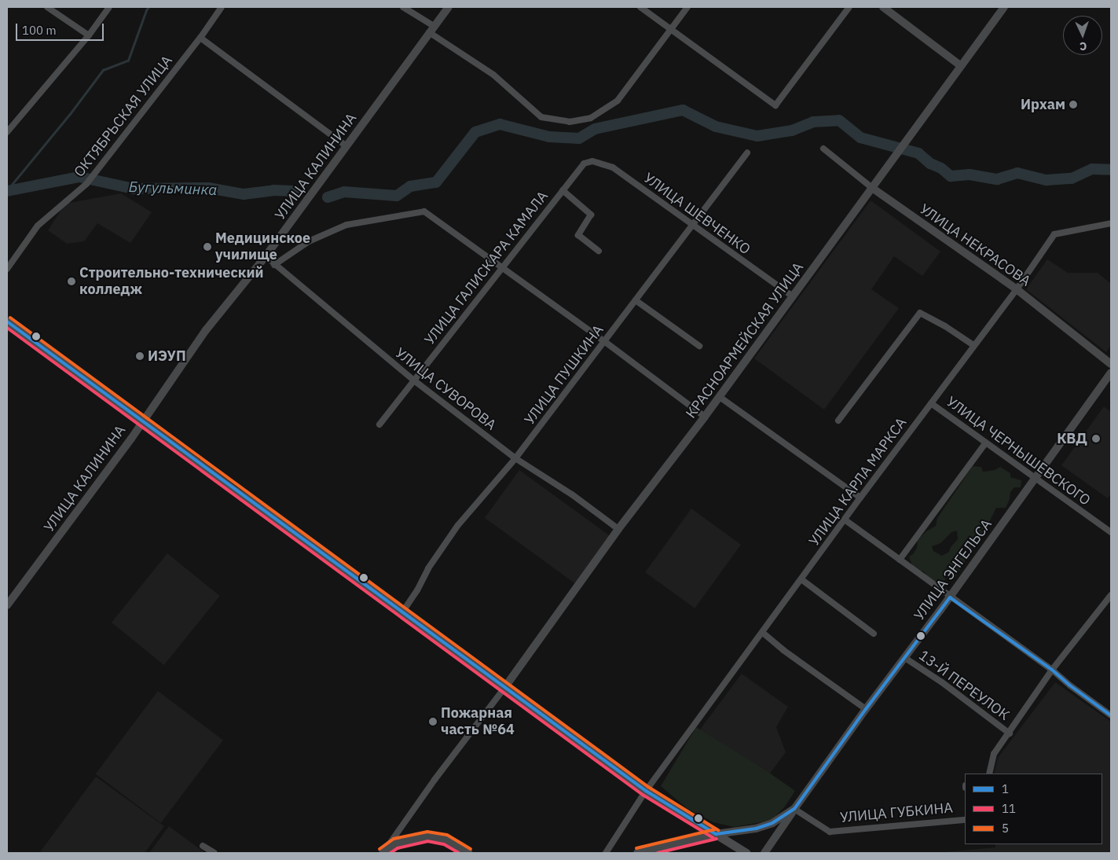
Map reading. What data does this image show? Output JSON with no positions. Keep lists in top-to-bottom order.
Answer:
{
  "streets": {
    "street": [
      "ОКТЯБРЬСКАЯ УЛИЦА",
      "УЛИЦА КАЛИНИНА",
      "УЛИЦА ШЕВЧЕНКО",
      "УЛИЦА НЕКРАСОВА",
      "УЛИЦА ГАЛИСКАРА КАМАЛА",
      "КРАСНОАРМЕЙСКАЯ УЛИЦА",
      "УЛИЦА ПУШКИНА",
      "УЛИЦА СУВОРОВА",
      "УЛИЦА ЧЕРНЫШЕВСКОГО",
      "УЛИЦА КАРЛА МАРКСА",
      "УЛИЦА ЭНГЕЛЬСА",
      "13-Й ПЕРЕУЛОК",
      "УЛИЦА ГУБКИНА"
    ]
  },
  "crossings": [
    ["УЛИЦА КАЛИНИНА", "УЛИЦА СУВОРОВА"],
    ["УЛИЦА ШЕВЧЕНКО", "УЛИЦА ГАЛИСКАРА КАМАЛА"],
    ["УЛИЦА ШЕВЧЕНКО", "КРАСНОАРМЕЙСКАЯ УЛИЦА"],
    ["УЛИЦА ШЕВЧЕНКО", "УЛИЦА ПУШКИНА"],
    ["УЛИЦА НЕКРАСОВА", "КРАСНОАРМЕЙСКАЯ УЛИЦА"],
    ["УЛИЦА НЕКРАСОВА", "УЛИЦА КАРЛА МАРКСА"],
    ["УЛИЦА ГАЛИСКАРА КАМАЛА", "УЛИЦА СУВОРОВА"],
    ["КРАСНОАРМЕЙСКАЯ УЛИЦА", "УЛИЦА СУВОРОВА"],
    ["УЛИЦА ПУШКИНА", "УЛИЦА СУВОРОВА"],
    ["УЛИЦА ЧЕРНЫШЕВСКОГО", "УЛИЦА КАРЛА МАРКСА"],
    ["УЛИЦА ЧЕРНЫШЕВСКОГО", "УЛИЦА ЭНГЕЛЬСА"],
    ["УЛИЦА ЭНГЕЛЬСА", "13-Й ПЕРЕУЛОК"],
    ["УЛИЦА ЭНГЕЛЬСА", "УЛИЦА ГУБКИНА"]
  ],
  "water": ["Бугульминка"],
  "places": [
    "Ирхам",
    "Медицинское училище",
    "Строительно-технический колледж",
    "ИЭУП",
    "КВД",
    "Пожарная часть №64"
  ],
  "lines": ["transit line 5", "transit line 1", "transit line 11"],
  "legend": ["1", "11", "5"],
  "scale_bar": "100 m",
  "north": "bottom"
}
